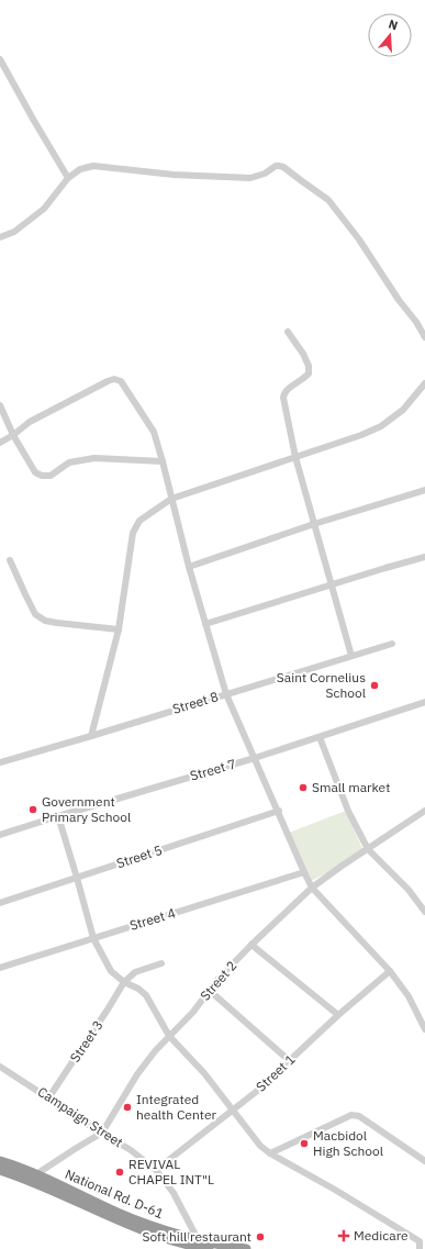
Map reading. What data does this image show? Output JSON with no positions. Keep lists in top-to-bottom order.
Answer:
{
  "streets": {
    "highway": ["National Rd. D-61"],
    "street": [
      "Street 8",
      "Street 7",
      "Street 5",
      "Street 4",
      "Street 2",
      "Street 3",
      "Street 1",
      "Campaign Street"
    ]
  },
  "crossings": [
    ["Street 2", "Campaign Street"],
    ["Street 2", "National Rd. D-61"],
    ["Street 3", "Campaign Street"],
    ["Street 1", "Campaign Street"],
    ["Campaign Street", "National Rd. D-61"]
  ],
  "places": {
    "other": [
      "Saint Cornelius School",
      "Small market",
      "Government Primary School",
      "Integrated health Center",
      "Macbidol High School",
      "REVIVAL CHAPEL INT\"L",
      "Soft hill restaurant"
    ],
    "health": ["Medicare"]
  },
  "north": "top"
}
